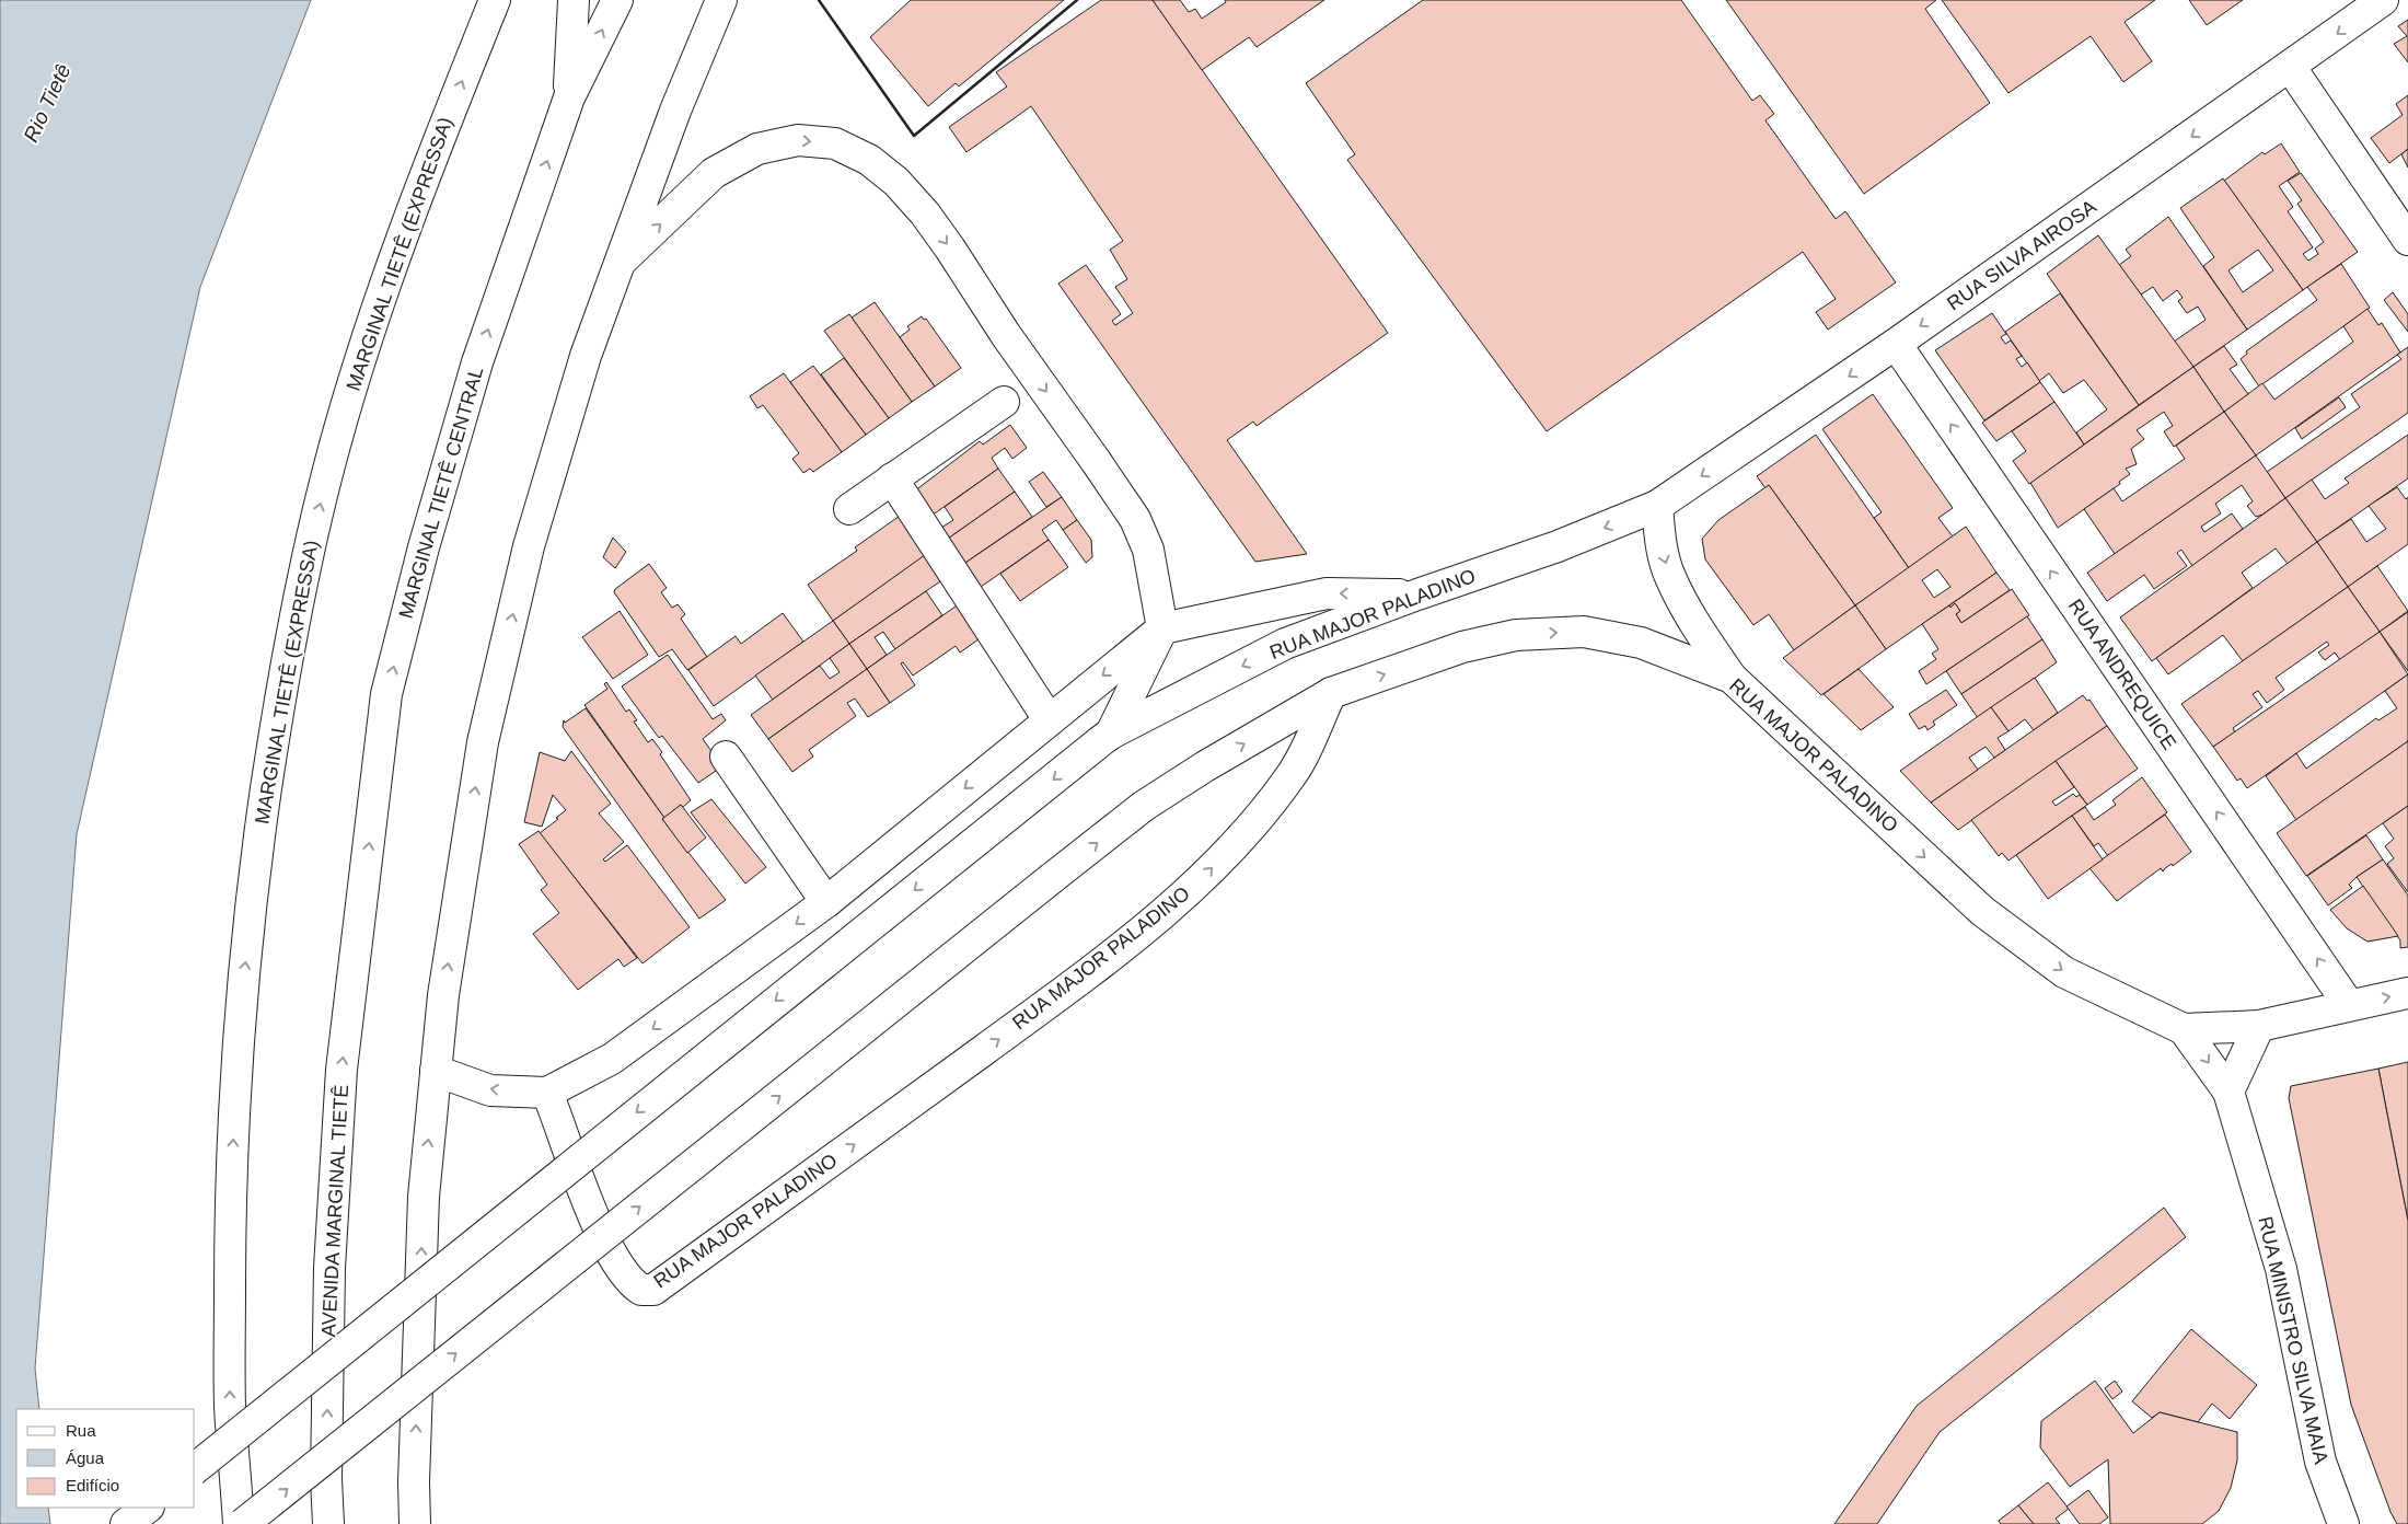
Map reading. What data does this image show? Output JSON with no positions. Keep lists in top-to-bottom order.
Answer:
{
  "streets": {
    "main road": [
      "MARGINAL TIETÊ (EXPRESSA)",
      "RUA SILVA AIROSA",
      "MARGINAL TIETÊ CENTRAL",
      "RUA MAJOR PALADINO",
      "RUA ANDREQUICE",
      "AVENIDA MARGINAL TIETÊ",
      "RUA MINISTRO SILVA MAIA"
    ]
  },
  "crossings": [
    ["RUA SILVA AIROSA", "RUA MAJOR PALADINO"],
    ["RUA SILVA AIROSA", "RUA ANDREQUICE"],
    ["MARGINAL TIETÊ CENTRAL", "AVENIDA MARGINAL TIETÊ"],
    ["RUA MAJOR PALADINO", "RUA ANDREQUICE"],
    ["RUA MAJOR PALADINO", "RUA MINISTRO SILVA MAIA"]
  ],
  "one_way": ["RUA SILVA AIROSA", "RUA ANDREQUICE"],
  "water": ["Rio Tietê"],
  "legend": ["Rua", "Água", "Edifício"]
}
